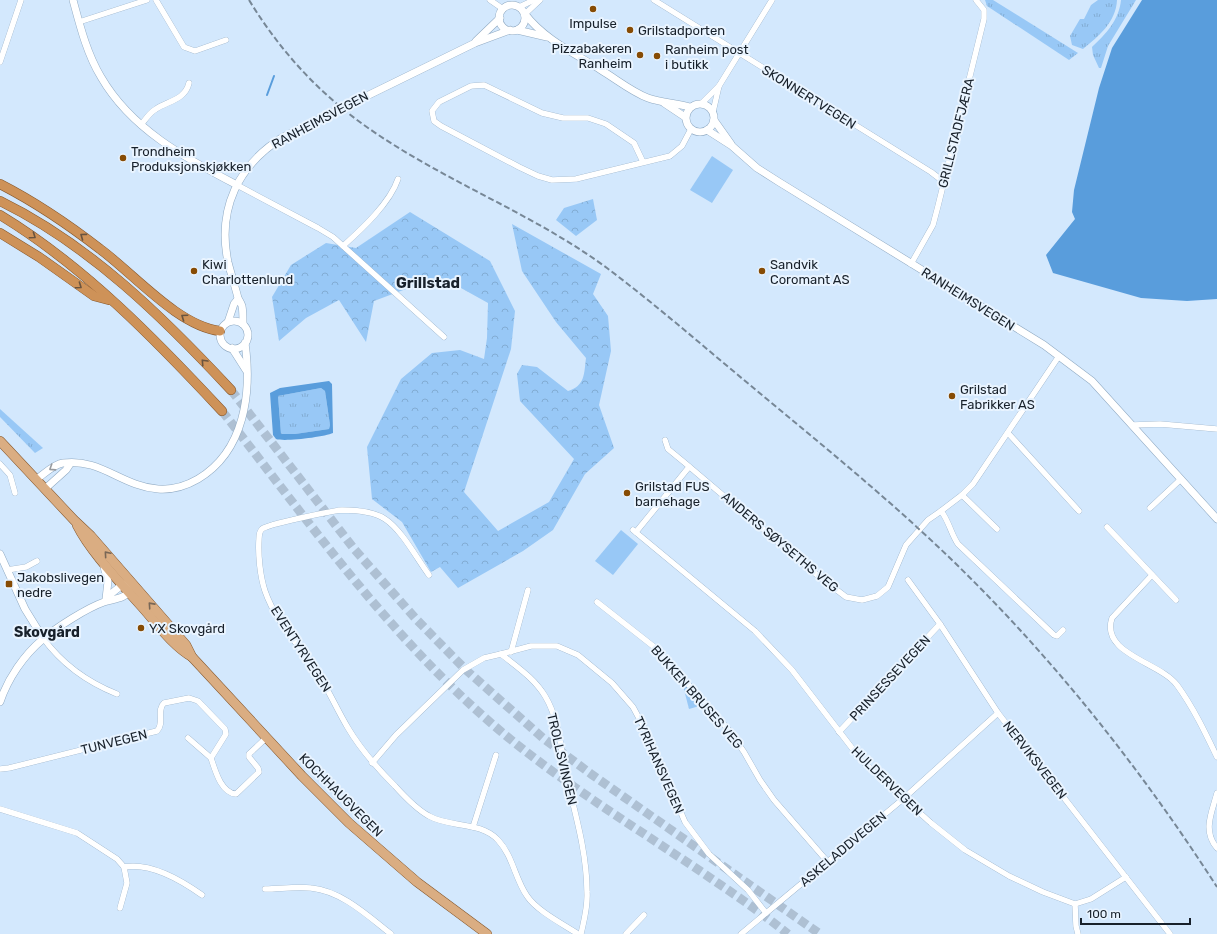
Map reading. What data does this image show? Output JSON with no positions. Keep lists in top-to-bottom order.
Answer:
{
  "streets": {
    "main road": ["KOCHHAUGVEGEN"],
    "street": [
      "SKONNERTVEGEN",
      "RANHEIMSVEGEN",
      "GRILLSTADFJÆRA",
      "ANDERS SØYSETHS VEG",
      "EVENTYRVEGEN",
      "PRINSESSEVEGEN",
      "BUKKEN BRUSES VEG",
      "TUNVEGEN",
      "TROLLSVINGEN",
      "NERVIKSVEGEN",
      "TYRIHANSVEGEN",
      "HULDERVEGEN",
      "ASKELADDVEGEN"
    ]
  },
  "crossings": [
    ["SKONNERTVEGEN", "GRILLSTADFJÆRA"],
    ["RANHEIMSVEGEN", "GRILLSTADFJÆRA"],
    ["RANHEIMSVEGEN", "ANDERS SØYSETHS VEG"],
    ["ANDERS SØYSETHS VEG", "HULDERVEGEN"],
    ["EVENTYRVEGEN", "TROLLSVINGEN"],
    ["PRINSESSEVEGEN", "NERVIKSVEGEN"],
    ["PRINSESSEVEGEN", "HULDERVEGEN"],
    ["BUKKEN BRUSES VEG", "ASKELADDVEGEN"],
    ["TROLLSVINGEN", "TYRIHANSVEGEN"],
    ["NERVIKSVEGEN", "ASKELADDVEGEN"],
    ["TYRIHANSVEGEN", "ASKELADDVEGEN"],
    ["HULDERVEGEN", "ASKELADDVEGEN"]
  ],
  "districts": ["Grillstad", "Skovgård"],
  "places": {
    "other": [
      "Impulse",
      "Grilstadporten",
      "Pizzabakeren Ranheim",
      "Ranheim post i butikk",
      "Trondheim Produksjonskjøkken",
      "Kiwi Charlottenlund",
      "Sandvik Coromant AS",
      "Grilstad Fabrikker AS",
      "Grilstad FUS barnehage",
      "YX Skovgård"
    ],
    "transit": ["Jakobslivegen nedre"]
  },
  "scale_bar": "100 m"
}
